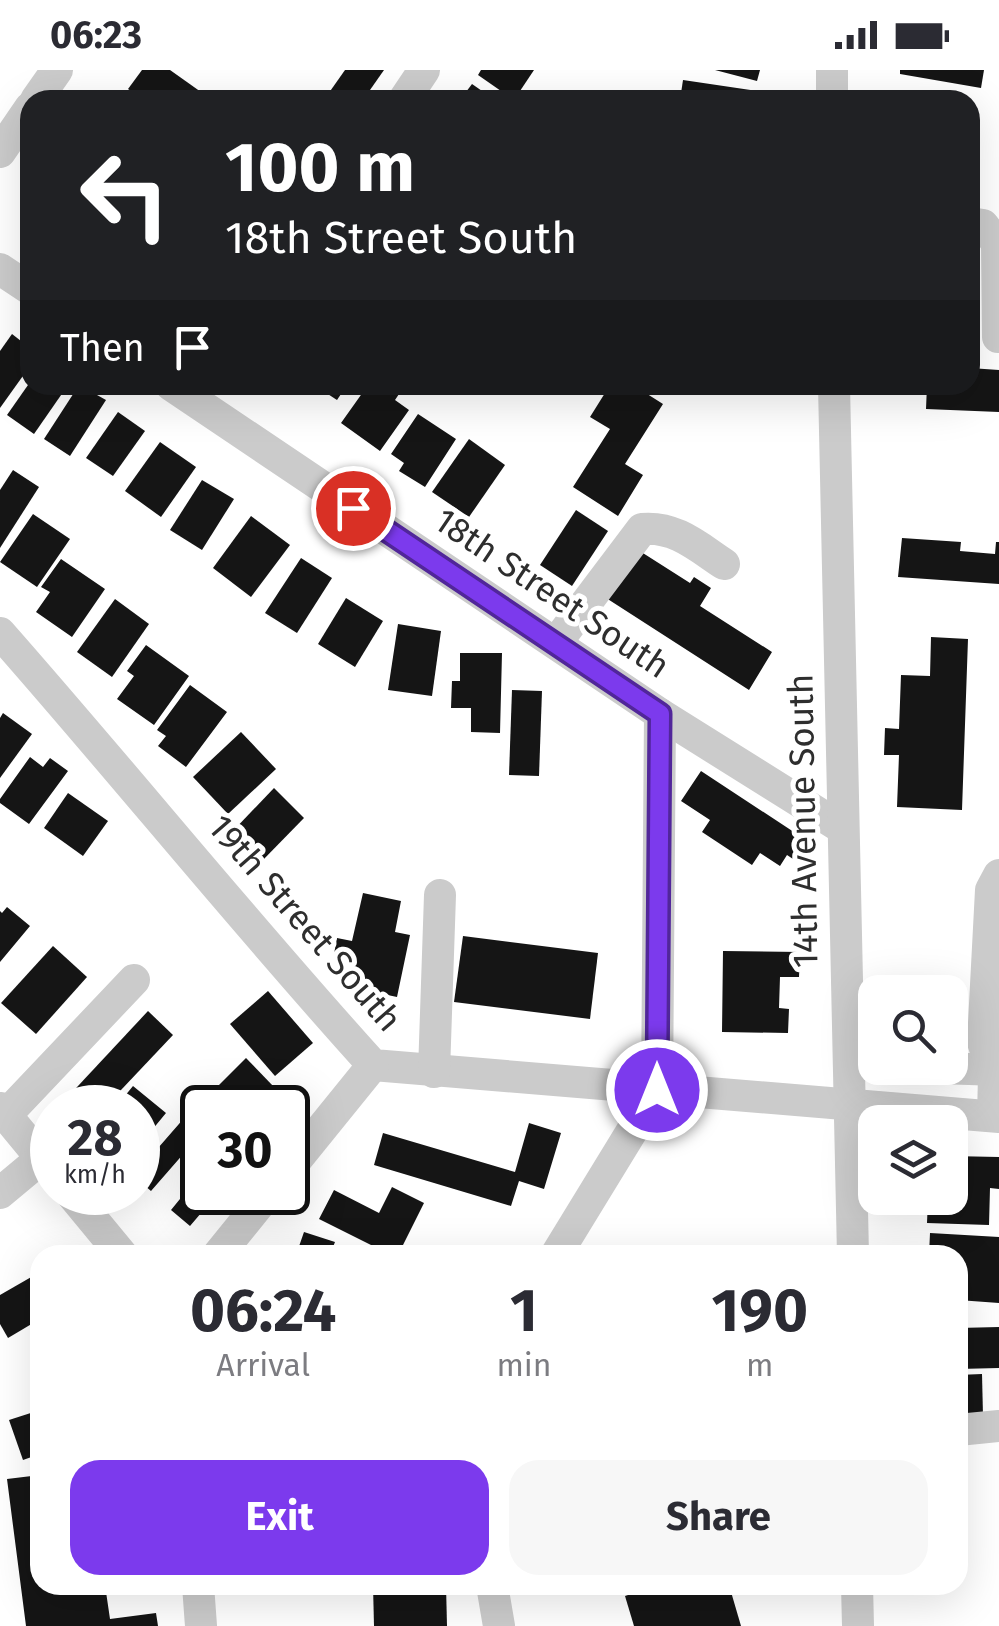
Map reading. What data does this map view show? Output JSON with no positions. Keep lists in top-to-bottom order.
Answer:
{
  "streets": {
    "street": ["18th Street South", "14th Avenue South", "19th Street South"]
  },
  "crossings": [
    ["18th Street South", "14th Avenue South"],
    ["14th Avenue South", "19th Street South"]
  ],
  "page": {
    "status": "06:23",
    "turn": ["100 m", "18th Street South"],
    "then": "Then",
    "speed": "28 km/h",
    "limit": "30",
    "eta": [
      "06:24",
      "Arrival",
      "1",
      "min",
      "190",
      "m"
    ],
    "buttons": ["Exit", "Share"]
  }
}
